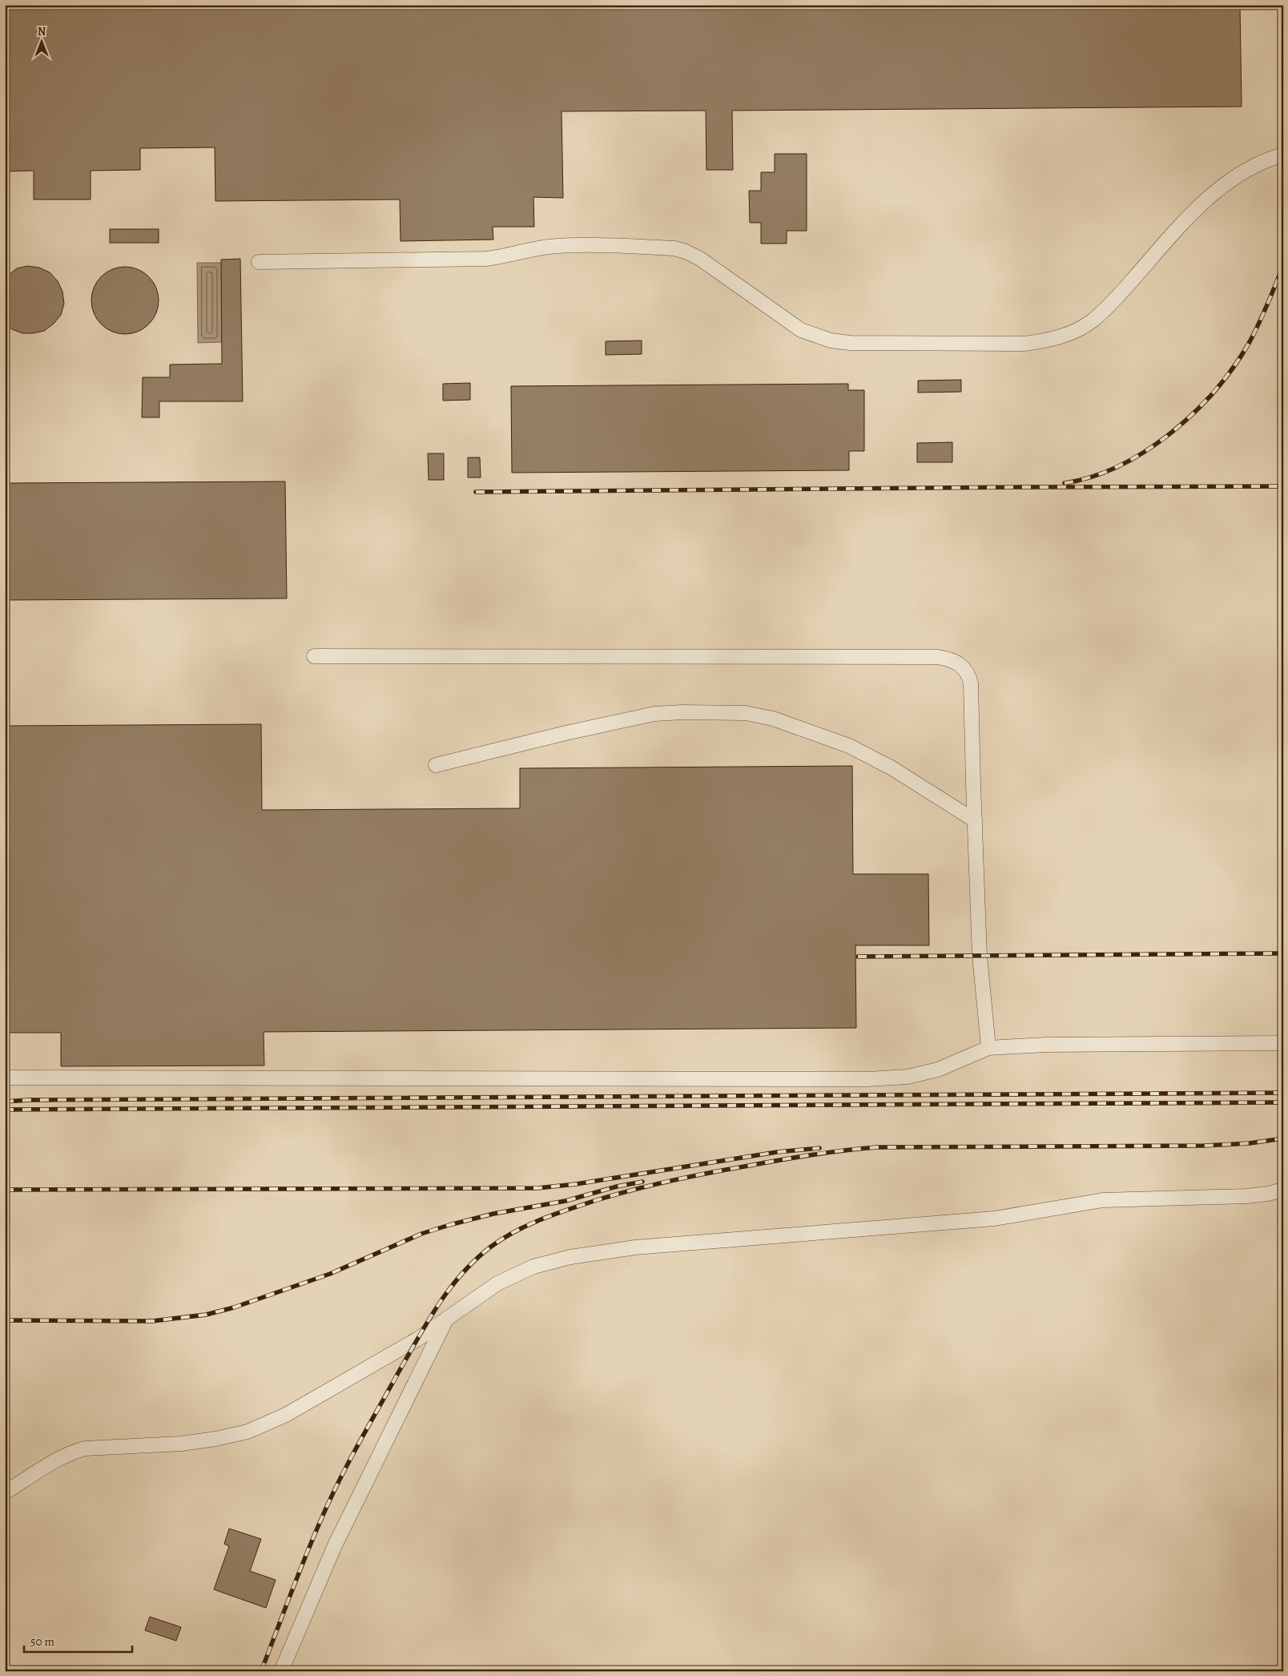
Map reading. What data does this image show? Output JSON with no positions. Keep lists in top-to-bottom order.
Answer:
{
  "scale_bar": "50 m",
  "north": "top"
}
